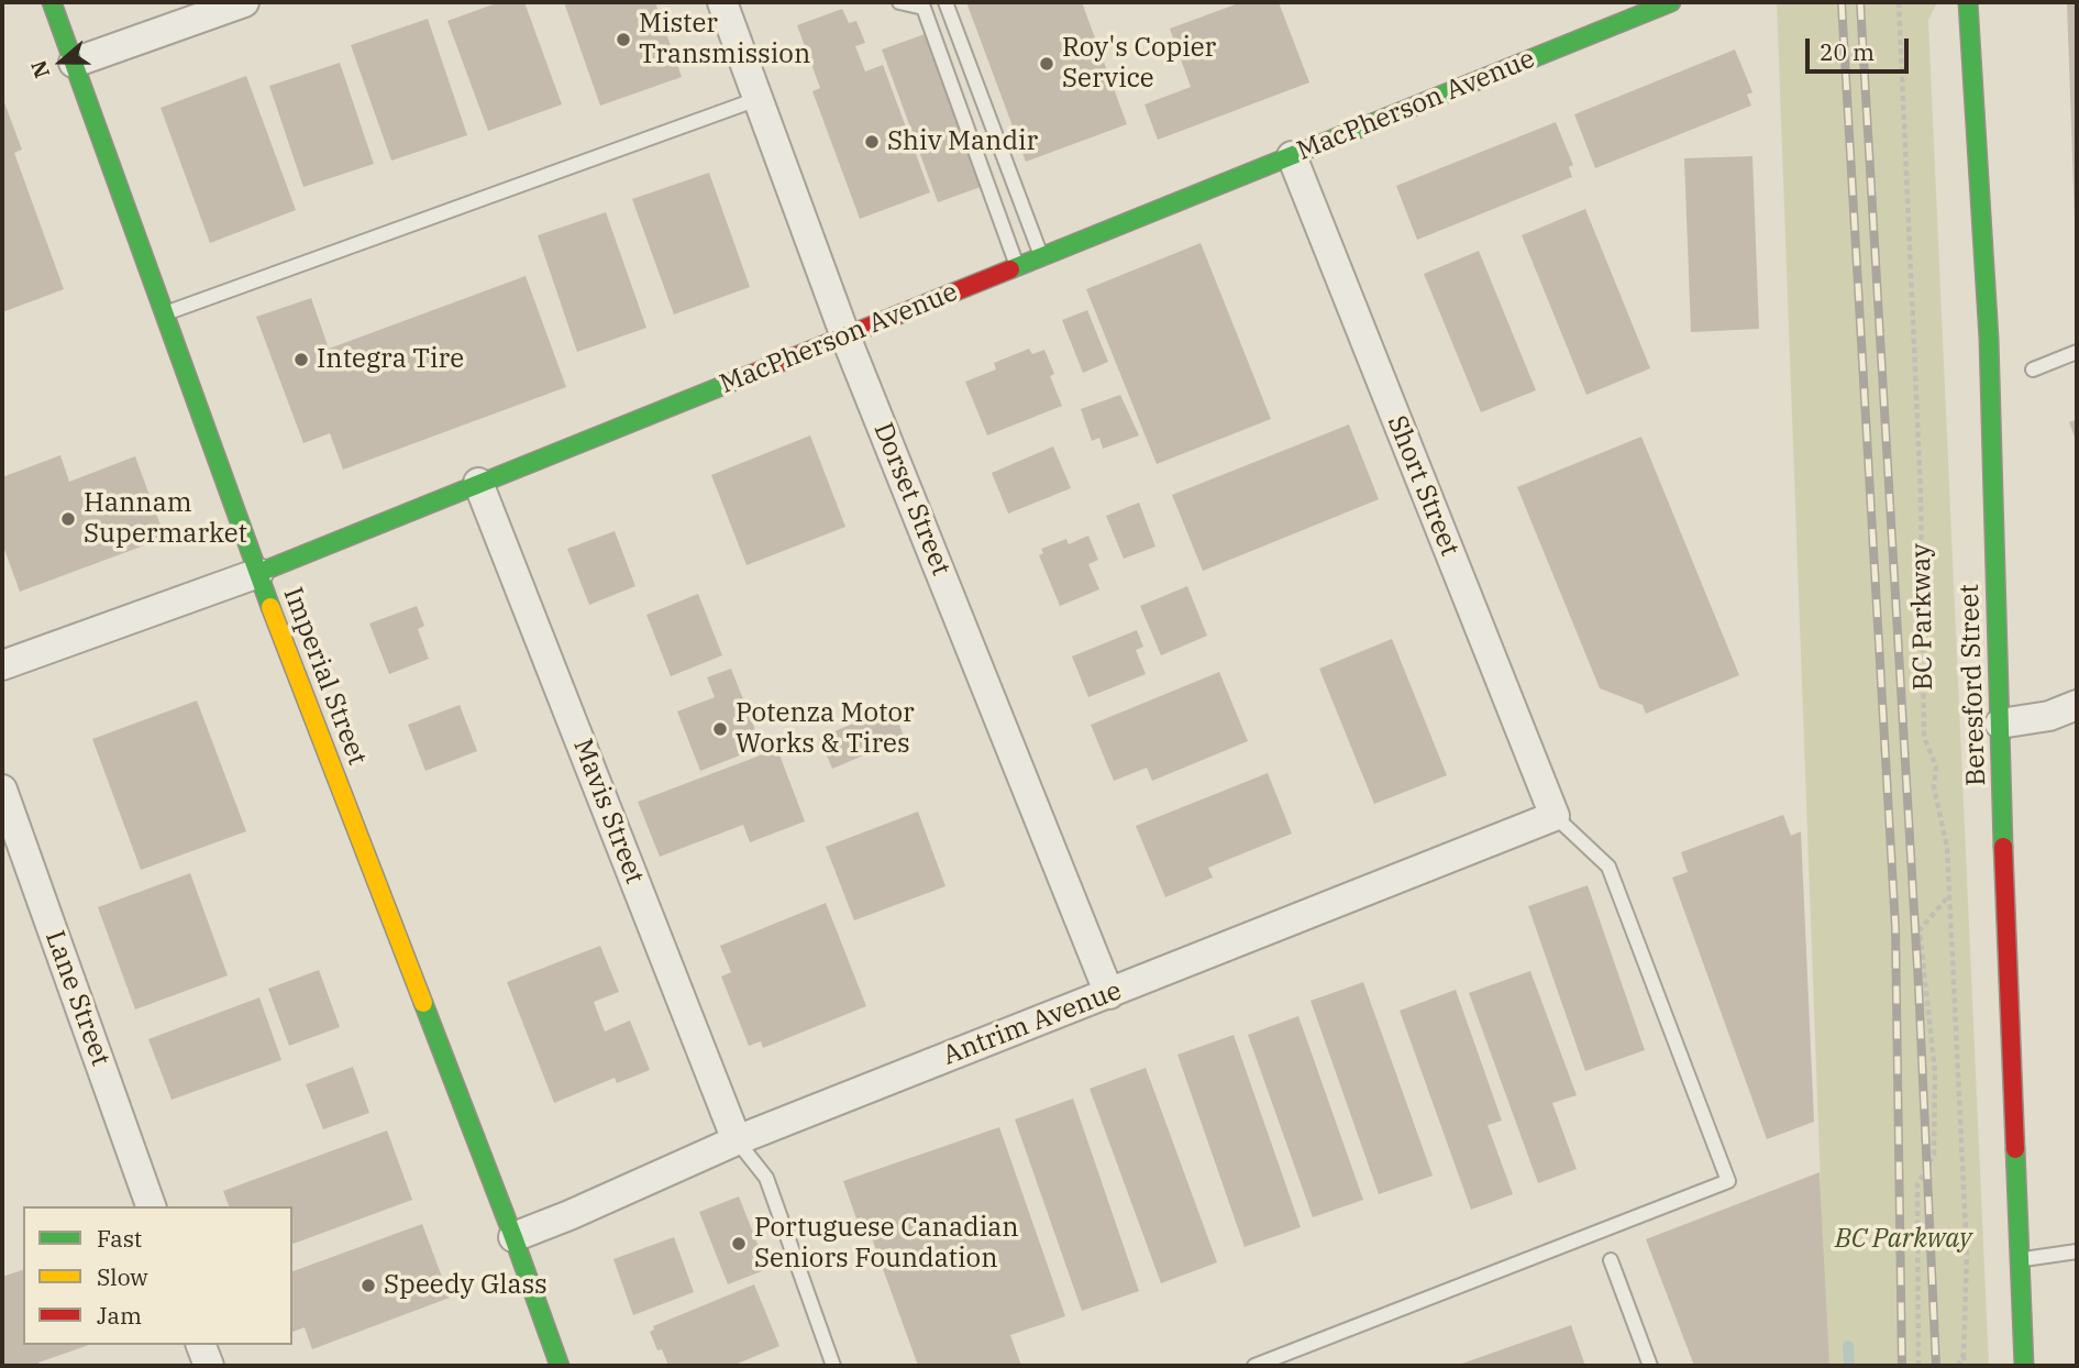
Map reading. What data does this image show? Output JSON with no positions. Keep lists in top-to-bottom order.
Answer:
{
  "streets": {
    "street": [
      "MacPherson Avenue",
      "Short Street",
      "Dorset Street",
      "Imperial Street",
      "Beresford Street",
      "Mavis Street",
      "Lane Street",
      "Antrim Avenue"
    ],
    "path": ["BC Parkway"]
  },
  "crossings": [
    ["MacPherson Avenue", "Short Street"],
    ["MacPherson Avenue", "Dorset Street"],
    ["MacPherson Avenue", "Imperial Street"],
    ["MacPherson Avenue", "Mavis Street"],
    ["Short Street", "Antrim Avenue"],
    ["Dorset Street", "Antrim Avenue"],
    ["Imperial Street", "Antrim Avenue"],
    ["Mavis Street", "Antrim Avenue"]
  ],
  "parks": ["BC Parkway"],
  "places": [
    "Mister Transmission",
    "Roy's Copier Service",
    "Shiv Mandir",
    "Integra Tire",
    "Hannam Supermarket",
    "Potenza Motor Works & Tires",
    "Portuguese Canadian Seniors Foundation",
    "Speedy Glass"
  ],
  "legend": ["Fast", "Slow", "Jam"],
  "scale_bar": "20 m",
  "north": "left"
}
